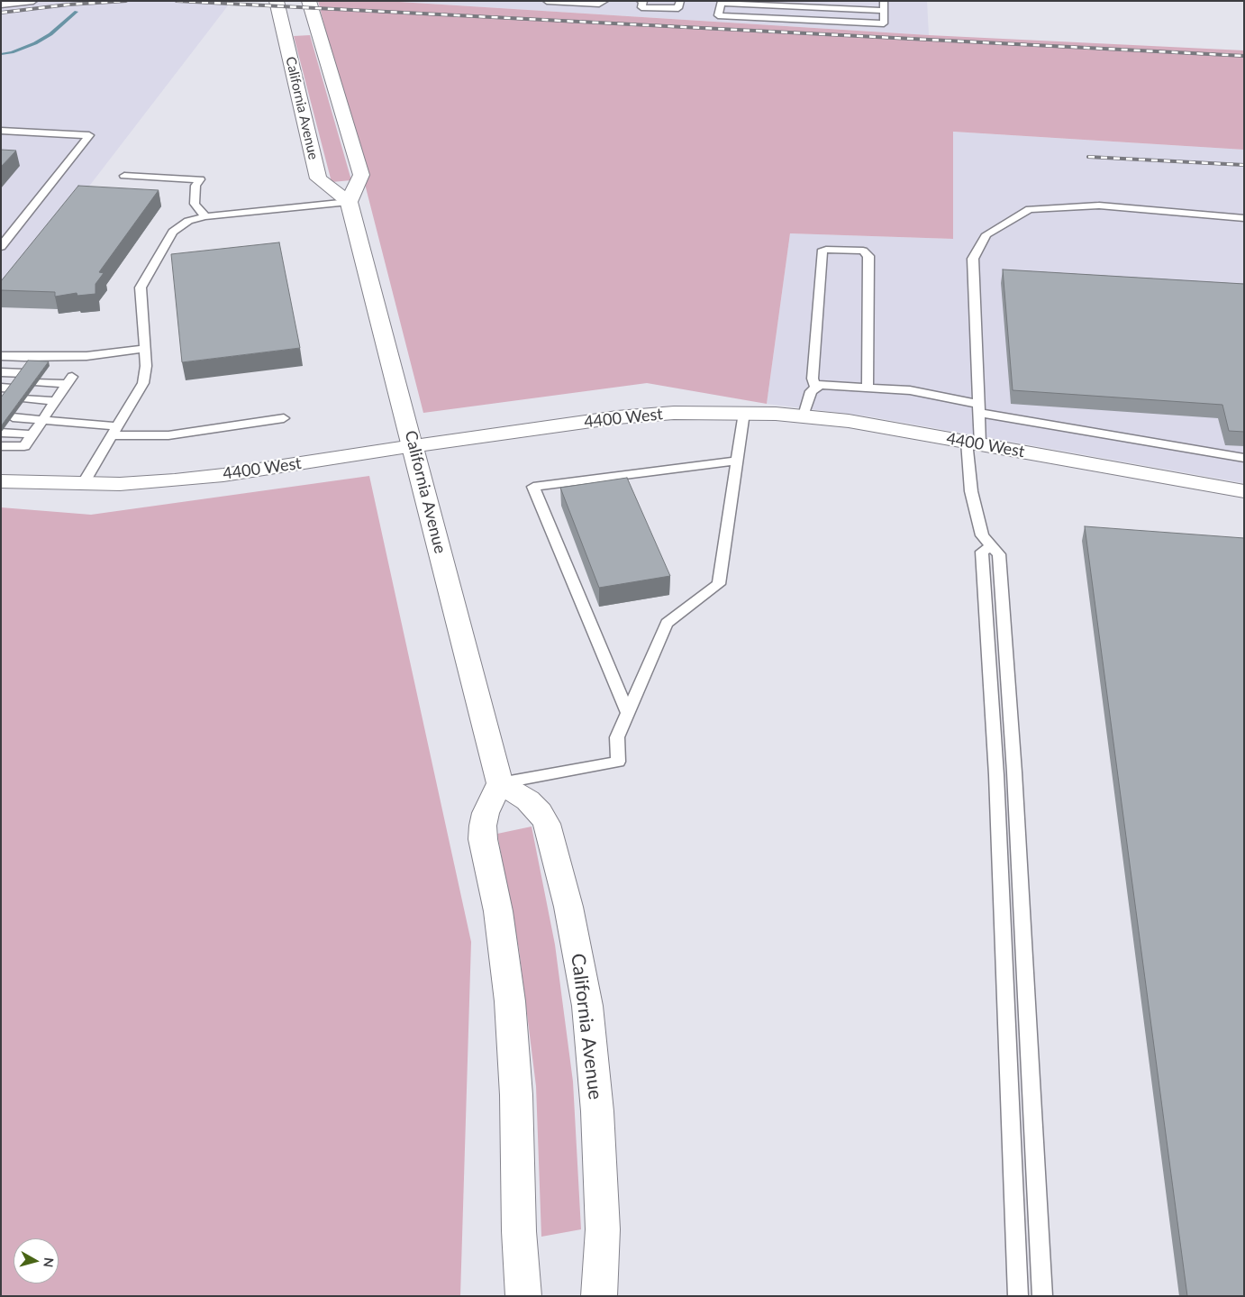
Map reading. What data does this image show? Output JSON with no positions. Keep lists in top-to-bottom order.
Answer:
{
  "streets": {
    "main road": ["California Avenue", "4400 West"]
  },
  "crossings": [
    ["California Avenue", "4400 West"]
  ],
  "north": "right"
}
